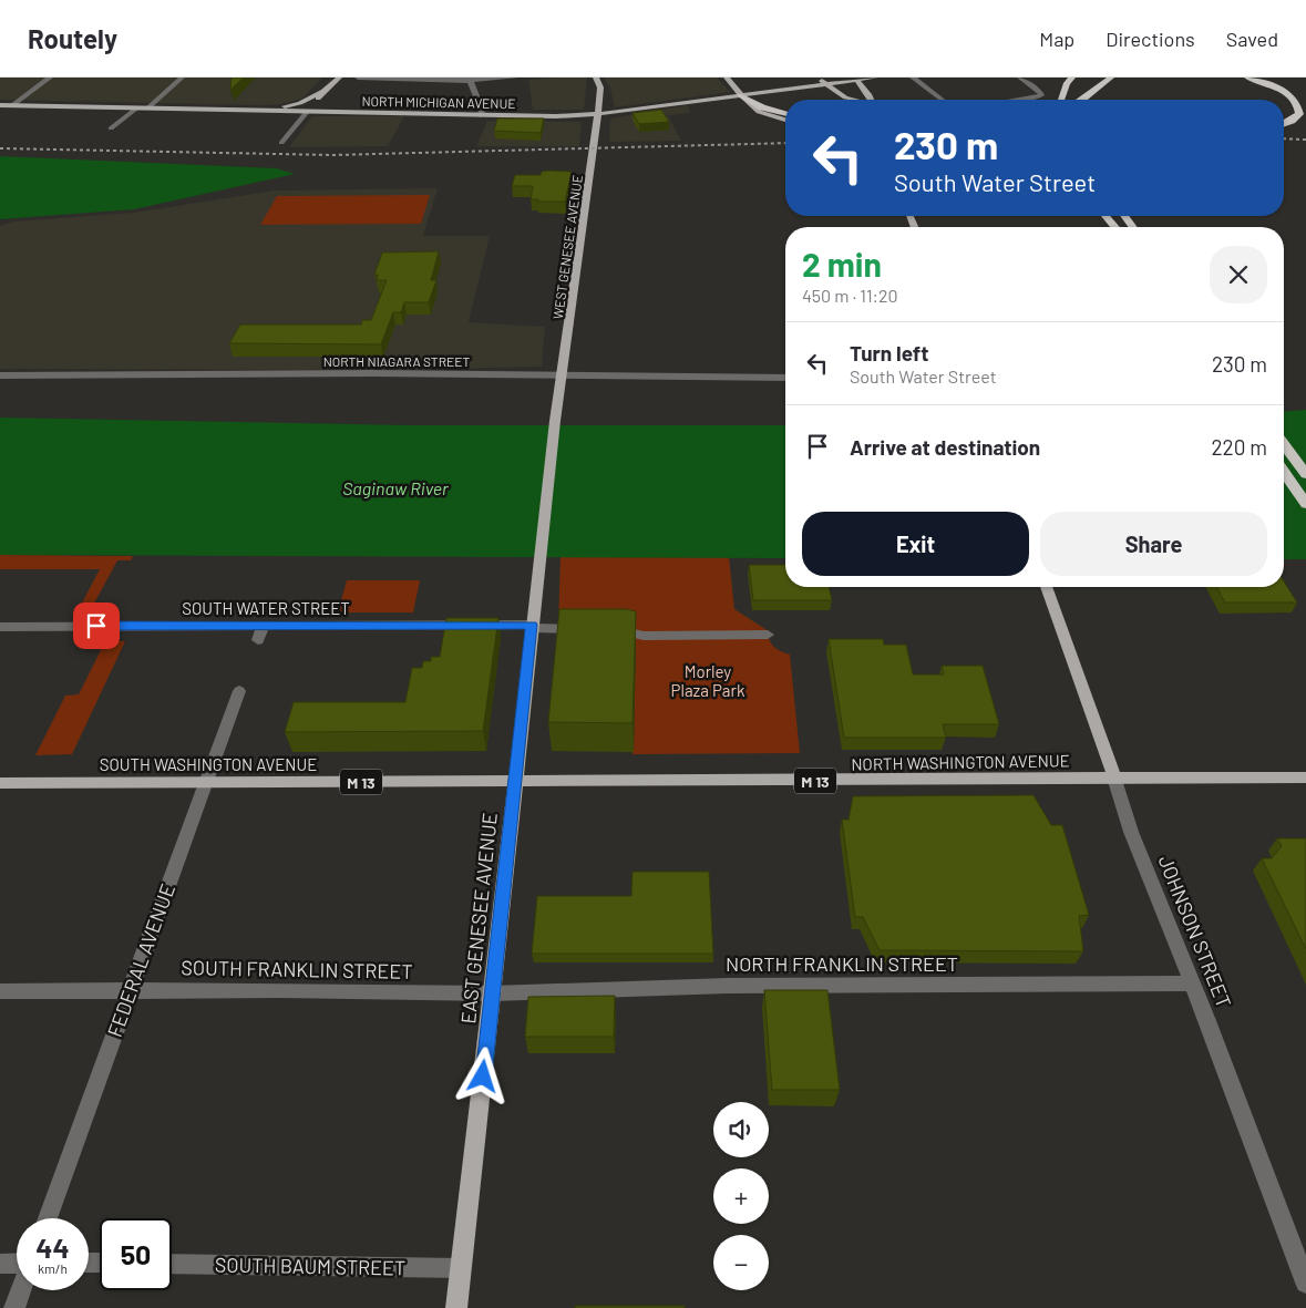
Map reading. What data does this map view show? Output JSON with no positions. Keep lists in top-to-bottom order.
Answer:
{
  "streets": {
    "main road": [
      "NORTH MICHIGAN AVENUE",
      "WEST GENESEE AVENUE",
      "NORTH WASHINGTON AVENUE",
      "SOUTH WASHINGTON AVENUE",
      "M 13",
      "EAST GENESEE AVENUE",
      "JOHNSON STREET"
    ],
    "street": [
      "NORTH NIAGARA STREET",
      "SOUTH WATER STREET",
      "FEDERAL AVENUE",
      "NORTH FRANKLIN STREET",
      "SOUTH FRANKLIN STREET",
      "SOUTH BAUM STREET"
    ]
  },
  "crossings": [
    ["NORTH MICHIGAN AVENUE", "WEST GENESEE AVENUE"],
    ["WEST GENESEE AVENUE", "NORTH NIAGARA STREET"],
    ["WEST GENESEE AVENUE", "EAST GENESEE AVENUE"],
    ["SOUTH WATER STREET", "EAST GENESEE AVENUE"],
    ["NORTH WASHINGTON AVENUE", "SOUTH WASHINGTON AVENUE"],
    ["NORTH WASHINGTON AVENUE", "EAST GENESEE AVENUE"],
    ["NORTH WASHINGTON AVENUE", "JOHNSON STREET"],
    ["SOUTH WASHINGTON AVENUE", "EAST GENESEE AVENUE"],
    ["SOUTH WASHINGTON AVENUE", "FEDERAL AVENUE"],
    ["EAST GENESEE AVENUE", "NORTH FRANKLIN STREET"],
    ["EAST GENESEE AVENUE", "SOUTH FRANKLIN STREET"],
    ["EAST GENESEE AVENUE", "SOUTH BAUM STREET"],
    ["JOHNSON STREET", "NORTH FRANKLIN STREET"],
    ["FEDERAL AVENUE", "SOUTH FRANKLIN STREET"],
    ["NORTH FRANKLIN STREET", "SOUTH FRANKLIN STREET"]
  ],
  "water": ["Saginaw River"],
  "parks": ["Morley Plaza Park"],
  "page": {
    "header": "Routely",
    "nav": ["Map", "Directions", "Saved"],
    "turn": ["230 m", "South Water Street"],
    "heading": ["2 min", "450 m · 11:20"],
    "list": [
      {
        "name": "Turn left",
        "note": "South Water Street",
        "value": "230 m"
      },
      {
        "name": "Arrive at destination",
        "value": "220 m"
      }
    ],
    "buttons": ["Exit", "Share"],
    "map_buttons": ["+", "−"],
    "speed": "44 km/h",
    "limit": "50"
  }
}
